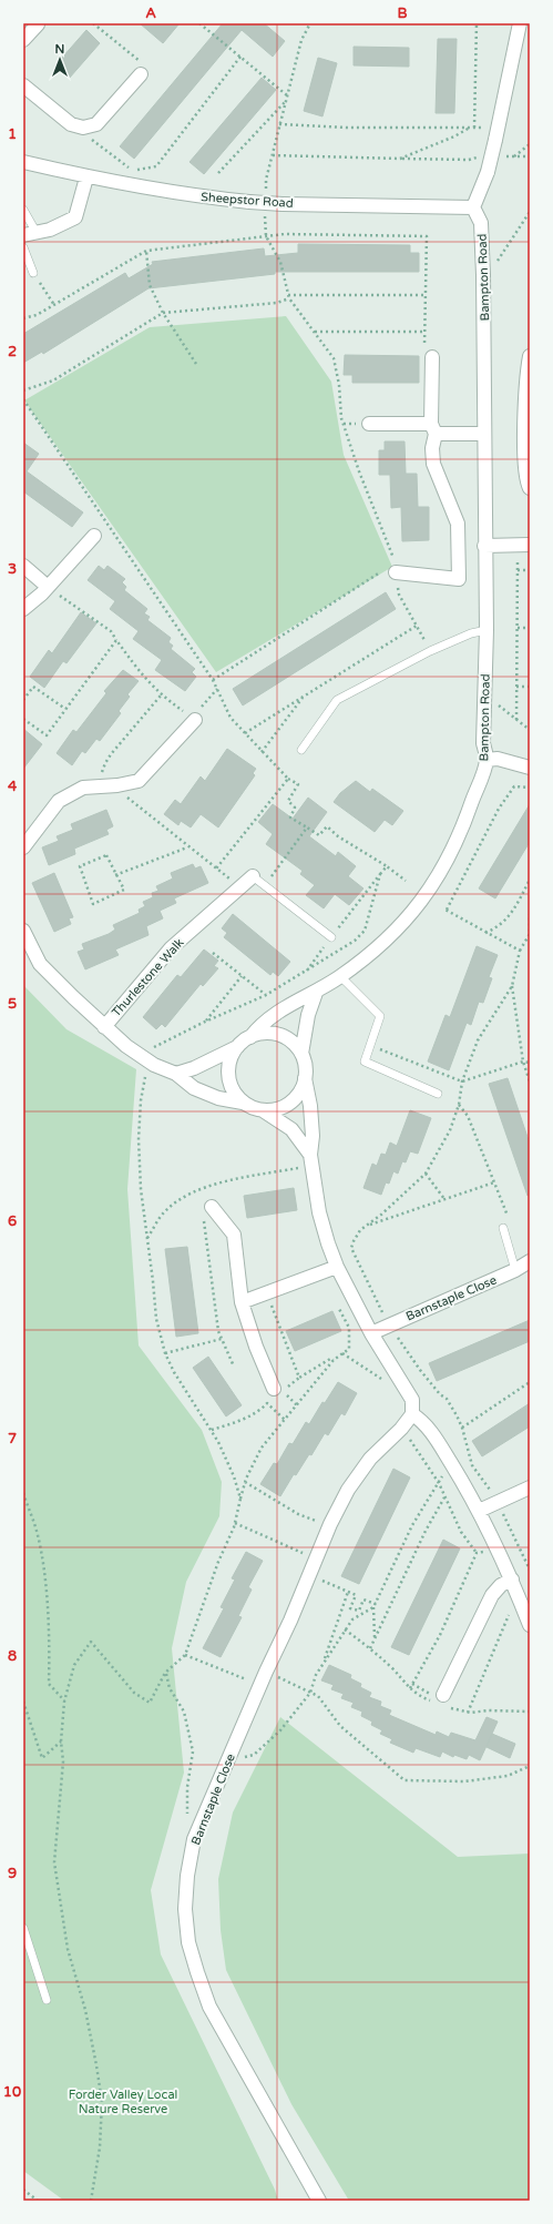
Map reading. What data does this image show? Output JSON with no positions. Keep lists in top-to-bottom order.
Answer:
{
  "streets": {
    "street": [
      "Sheepstor Road",
      "Bampton Road",
      "Thurlestone Walk",
      "Barnstaple Close"
    ]
  },
  "crossings": [
    ["Sheepstor Road", "Bampton Road"],
    ["Bampton Road", "Thurlestone Walk"]
  ],
  "parks": ["Forder Valley Local Nature Reserve"],
  "north": "top",
  "grid": {
    "columns": ["A", "B"],
    "rows": [
      "1",
      "2",
      "3",
      "4",
      "5",
      "6",
      "7",
      "8",
      "9",
      "10"
    ]
  }
}
